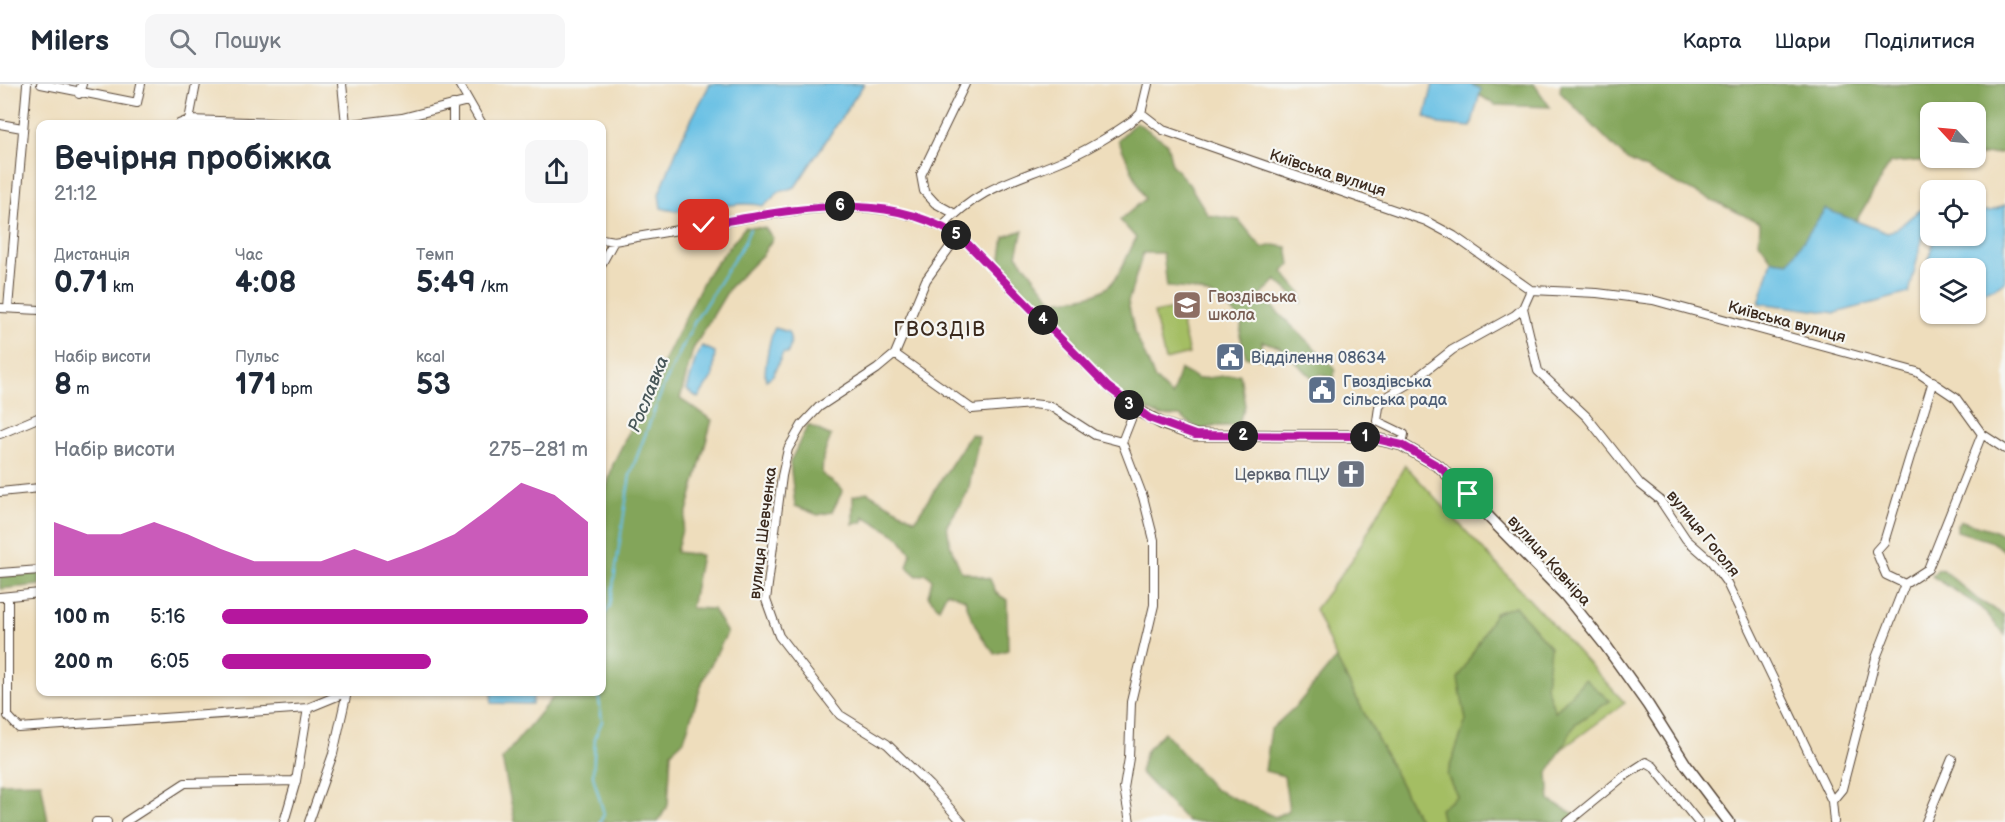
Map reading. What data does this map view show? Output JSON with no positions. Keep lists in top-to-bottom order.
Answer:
{
  "streets": {
    "street": [
      "Київська вулиця",
      "вулиця Шевченка",
      "вулиця Гоголя",
      "вулиця Ковніра"
    ]
  },
  "districts": ["ГВОЗДІВ"],
  "water": ["Рославка"],
  "places": {
    "school or university": ["Гвоздівська школа"],
    "public building": ["Відділення 08634", "Гвоздівська сільська рада"],
    "church": ["Церква ПЦУ"]
  },
  "north": "top left",
  "page": {
    "header": "Milers",
    "search": "Пошук",
    "nav": ["Карта", "Шари", "Поділитися"],
    "heading": ["Вечірня пробіжка", "21:12"],
    "pins": [
      "6",
      "5",
      "4",
      "3",
      "2",
      "1"
    ],
    "stats": [
      ["Дистанція", "0.71 km"],
      ["Час", "4:08"],
      ["Темп", "5:49 /km"],
      ["Набір висоти", "8 m"],
      ["Пульс", "171 bpm"],
      ["kcal", "53"]
    ],
    "chart": ["Набір висоти", "275–281 m"],
    "list": [
      {
        "name": "100 m",
        "note": "5:16"
      },
      {
        "name": "200 m",
        "note": "6:05"
      }
    ]
  }
}
